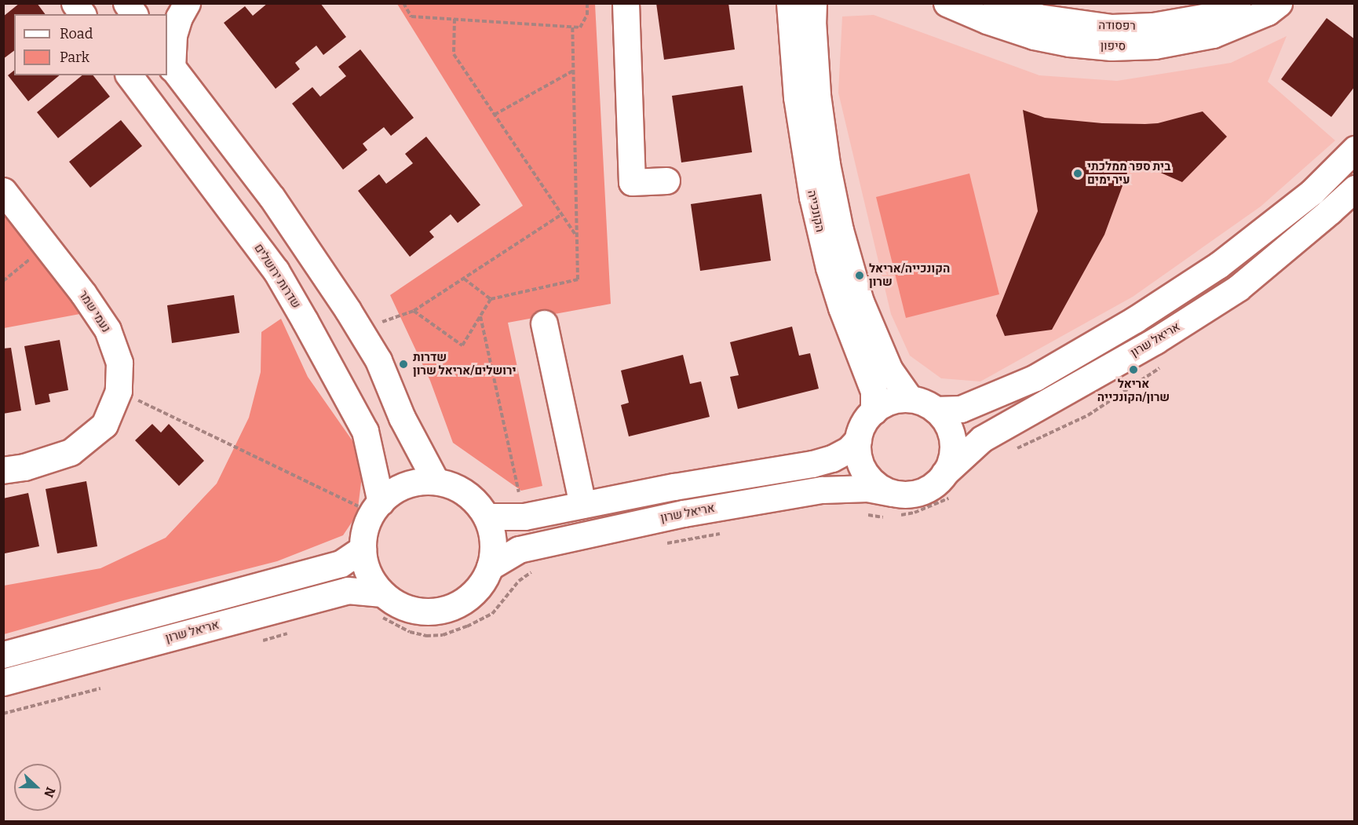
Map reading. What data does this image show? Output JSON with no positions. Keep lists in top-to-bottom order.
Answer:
{
  "streets": {
    "street": [
      "רפסודה",
      "סיפון",
      "הקונכייה",
      "שדרות ירושלים",
      "נעמי שמר",
      "אריאל שרון"
    ]
  },
  "crossings": [
    ["הקונכייה", "אריאל שרון"],
    ["שדרות ירושלים", "אריאל שרון"]
  ],
  "places": [
    "בית ספר ממלכתי עיר ימים",
    "הקונכייה/אריאל שרון",
    "שדרות ירושלים/אריאל שרון",
    "אריאל שרון/הקונכייה"
  ],
  "legend": ["Road", "Park"],
  "north": "right"
}
